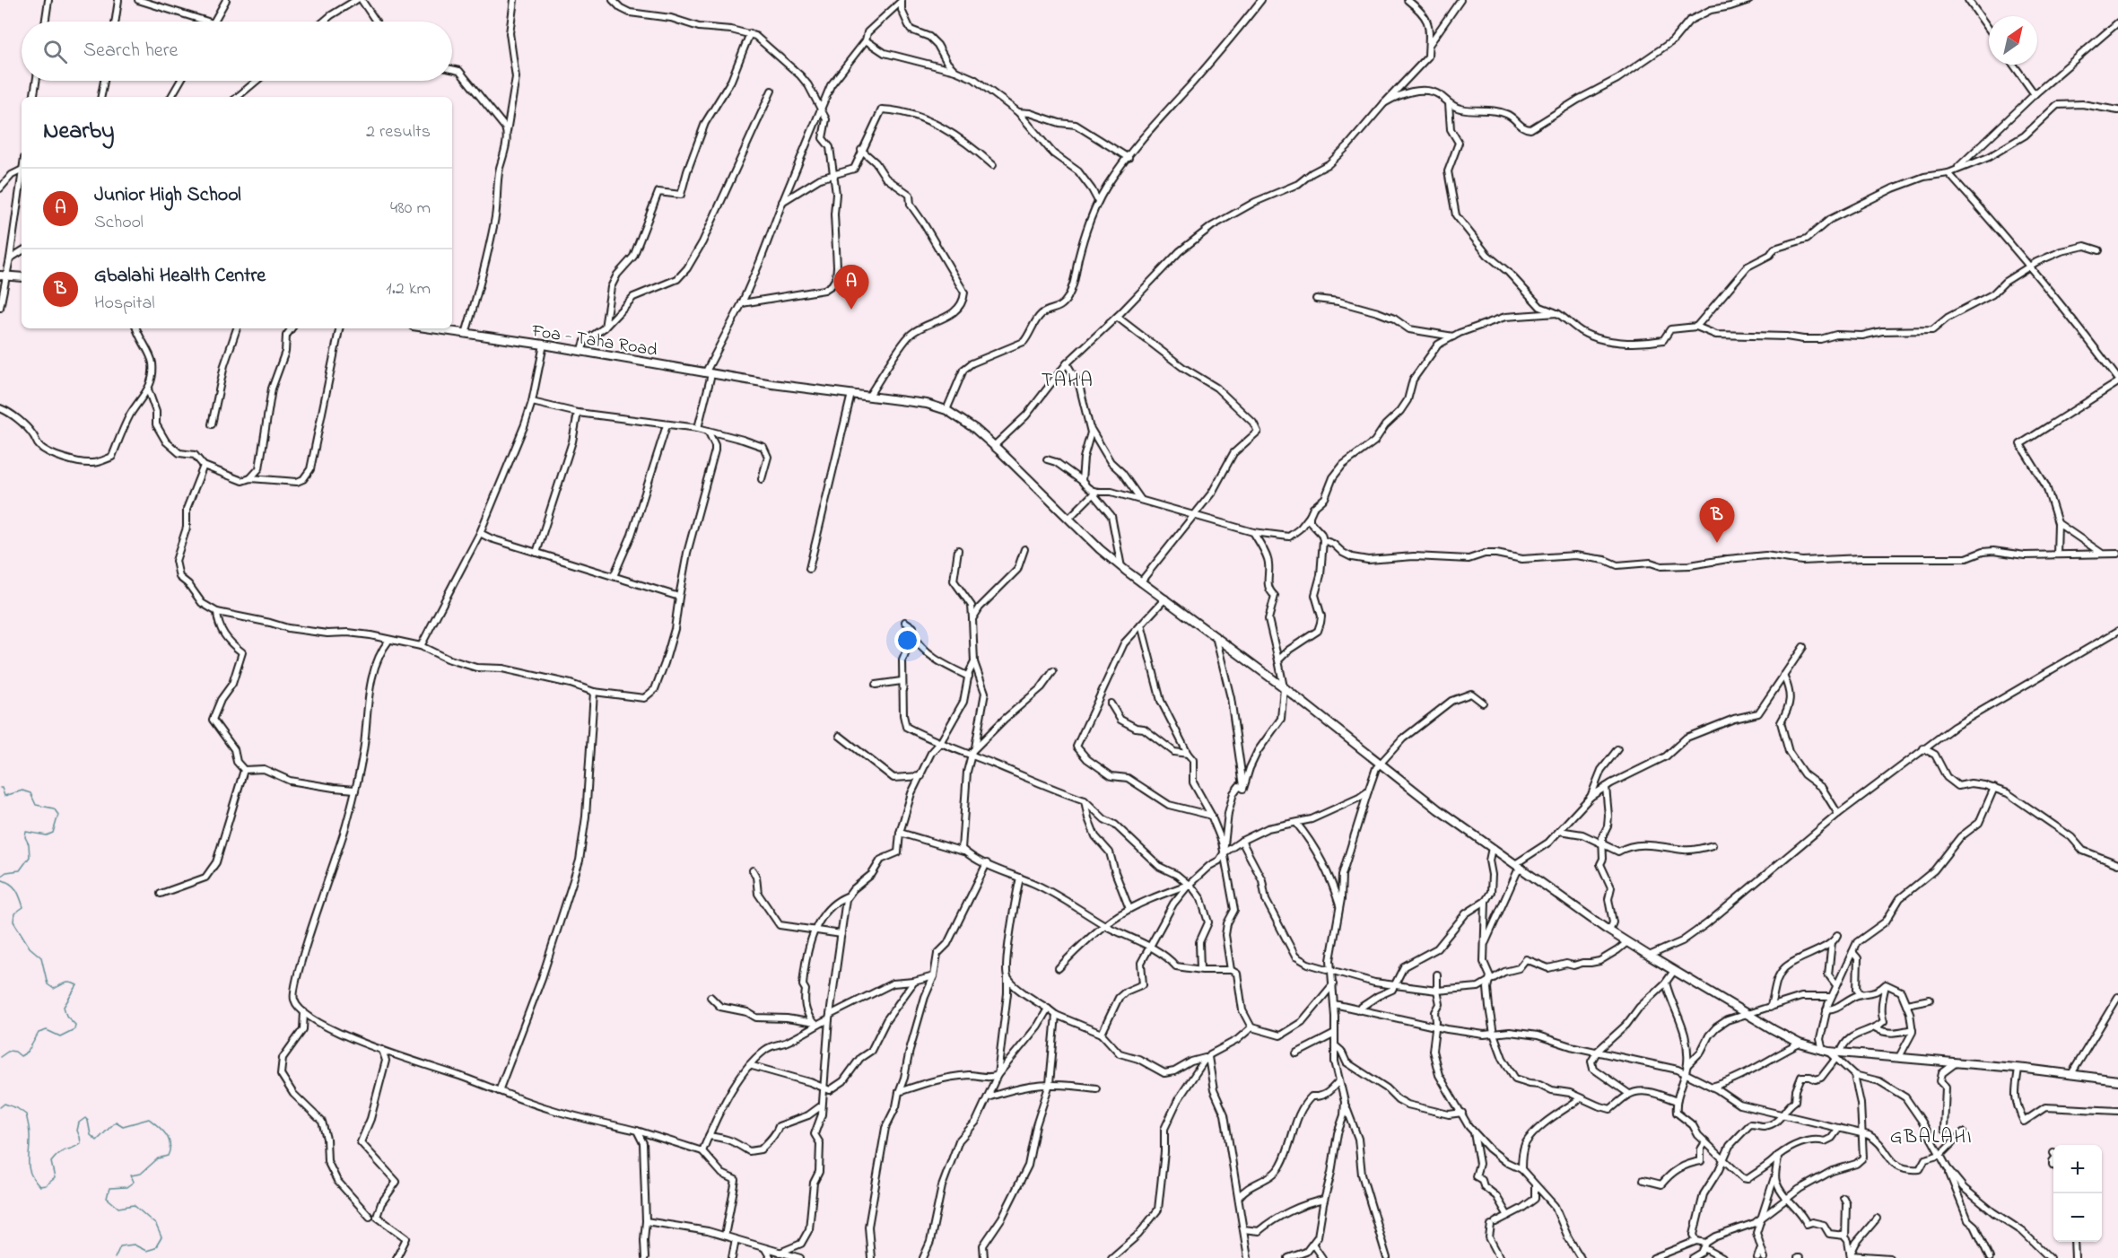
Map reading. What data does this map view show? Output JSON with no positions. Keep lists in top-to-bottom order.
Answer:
{
  "streets": {
    "street": ["Foa - Taha Road"]
  },
  "districts": ["TAHA", "GBALAHI"],
  "north": "top right",
  "page": {
    "search": "Search here",
    "heading": ["Nearby", "2 results"],
    "list": [
      {
        "mark": "A",
        "name": "Junior High School",
        "note": "School",
        "value": "480 m"
      },
      {
        "mark": "B",
        "name": "Gbalahi Health Centre",
        "note": "Hospital",
        "value": "1.2 km"
      }
    ],
    "pins": ["A", "B"],
    "map_buttons": ["+", "−"]
  }
}
